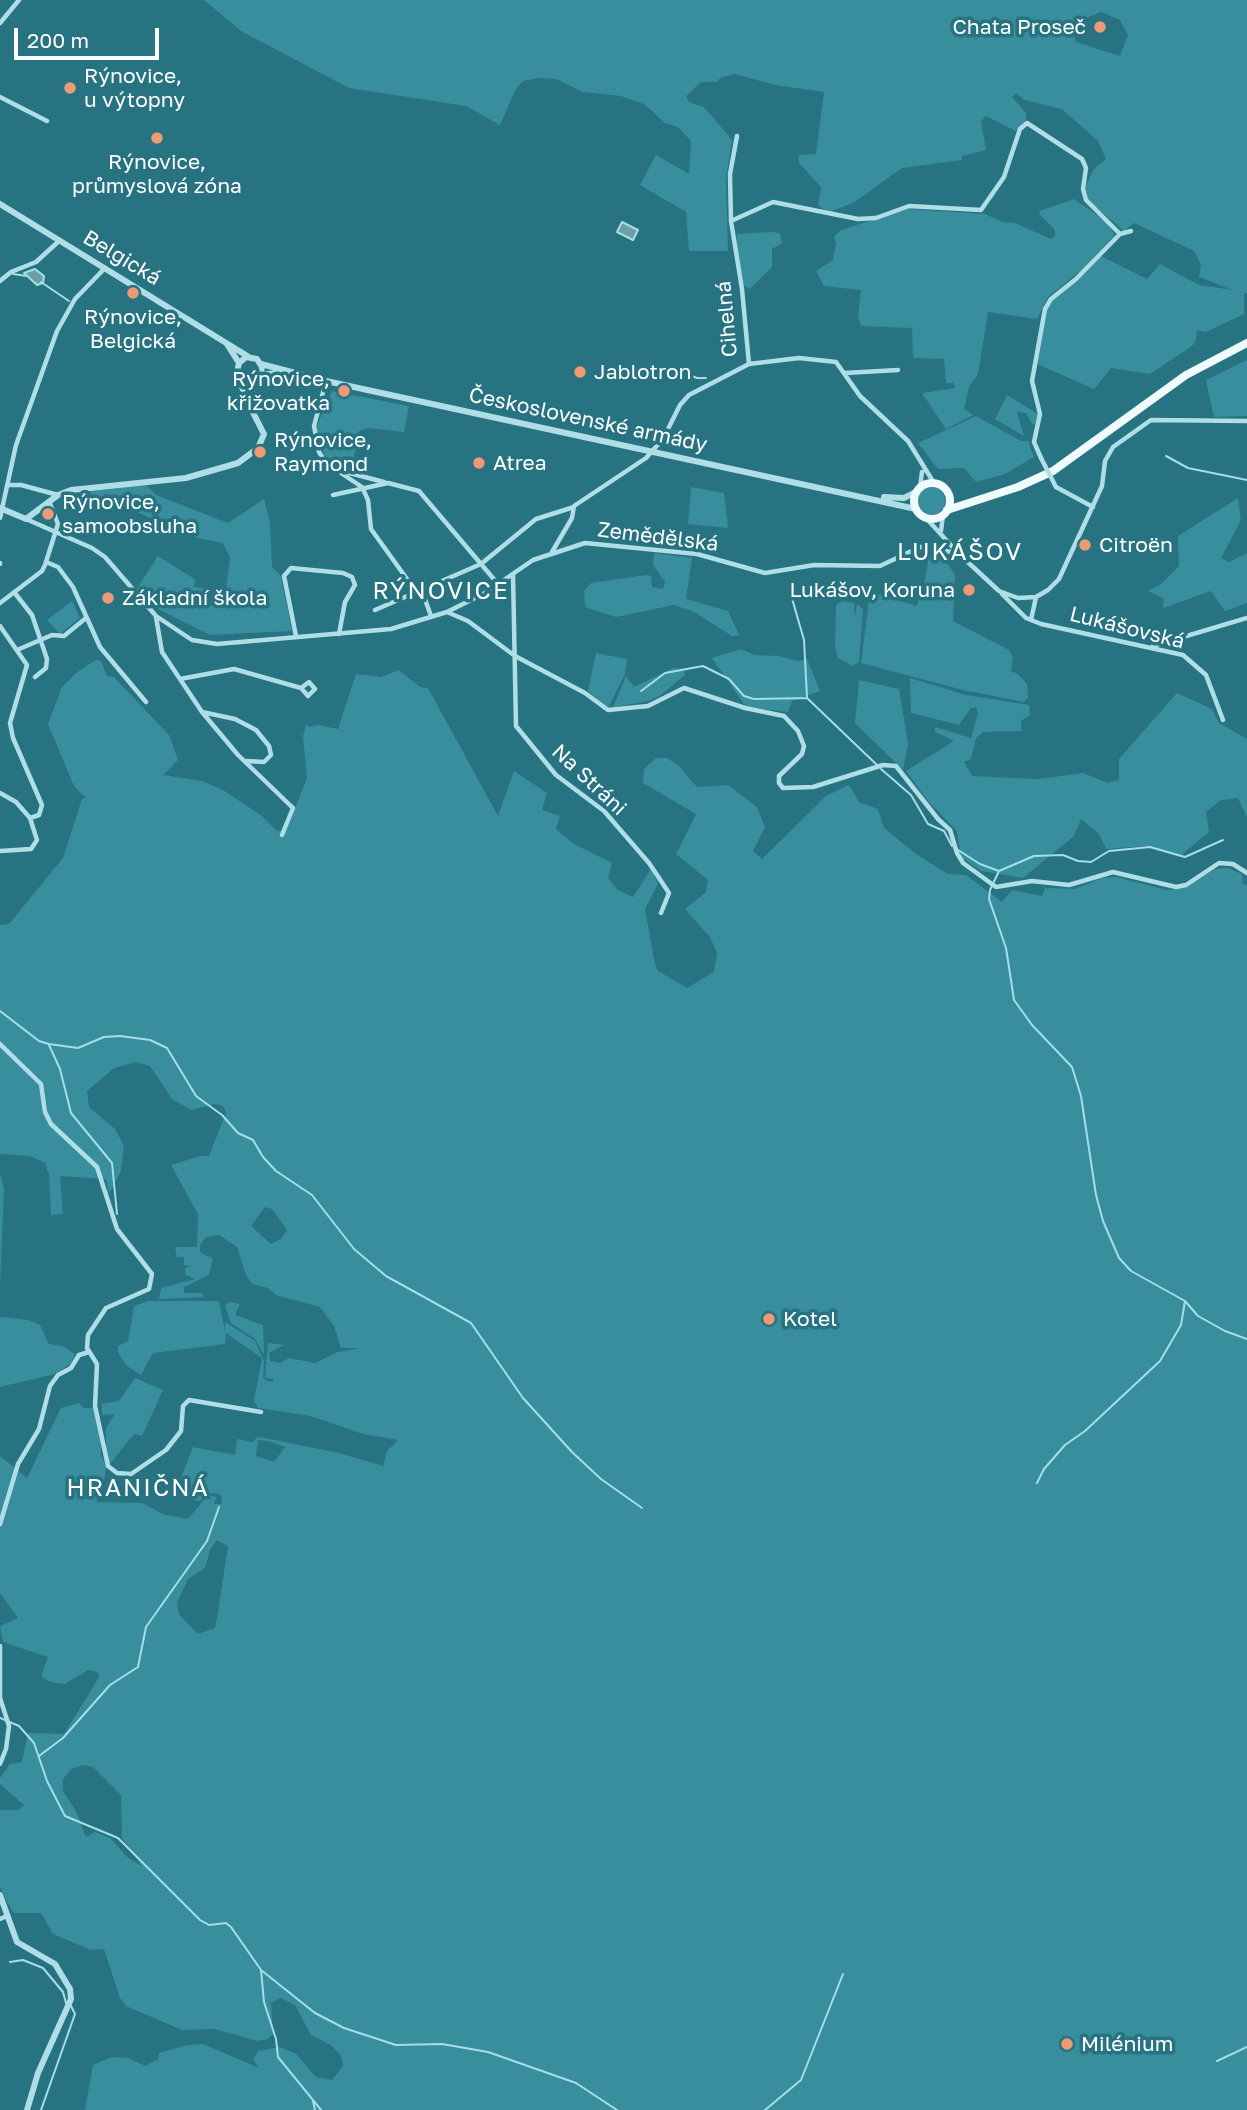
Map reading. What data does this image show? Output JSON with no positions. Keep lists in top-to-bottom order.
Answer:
{
  "streets": {
    "main road": ["Československé armády"],
    "street": [
      "Belgická",
      "Cihelná",
      "Zemědělská",
      "Lukášovská",
      "Na Stráni"
    ]
  },
  "crossings": [
    ["Belgická", "Československé armády"],
    ["Cihelná", "Československé armády"],
    ["Československé armády", "Zemědělská"],
    ["Československé armády", "Lukášovská"],
    ["Zemědělská", "Na Stráni"]
  ],
  "districts": ["LUKÁŠOV", "RÝNOVICE", "HRANIČNÁ"],
  "places": [
    "Chata Proseč",
    "Rýnovice, u výtopny",
    "Rýnovice, průmyslová zóna",
    "Rýnovice, Belgická",
    "Jablotron",
    "Rýnovice, křižovatka",
    "Rýnovice, Raymond",
    "Atrea",
    "Rýnovice, samoobsluha",
    "Citroën",
    "Lukášov, Koruna",
    "Základní škola",
    "Kotel",
    "Milénium"
  ],
  "scale_bar": "200 m"
}
